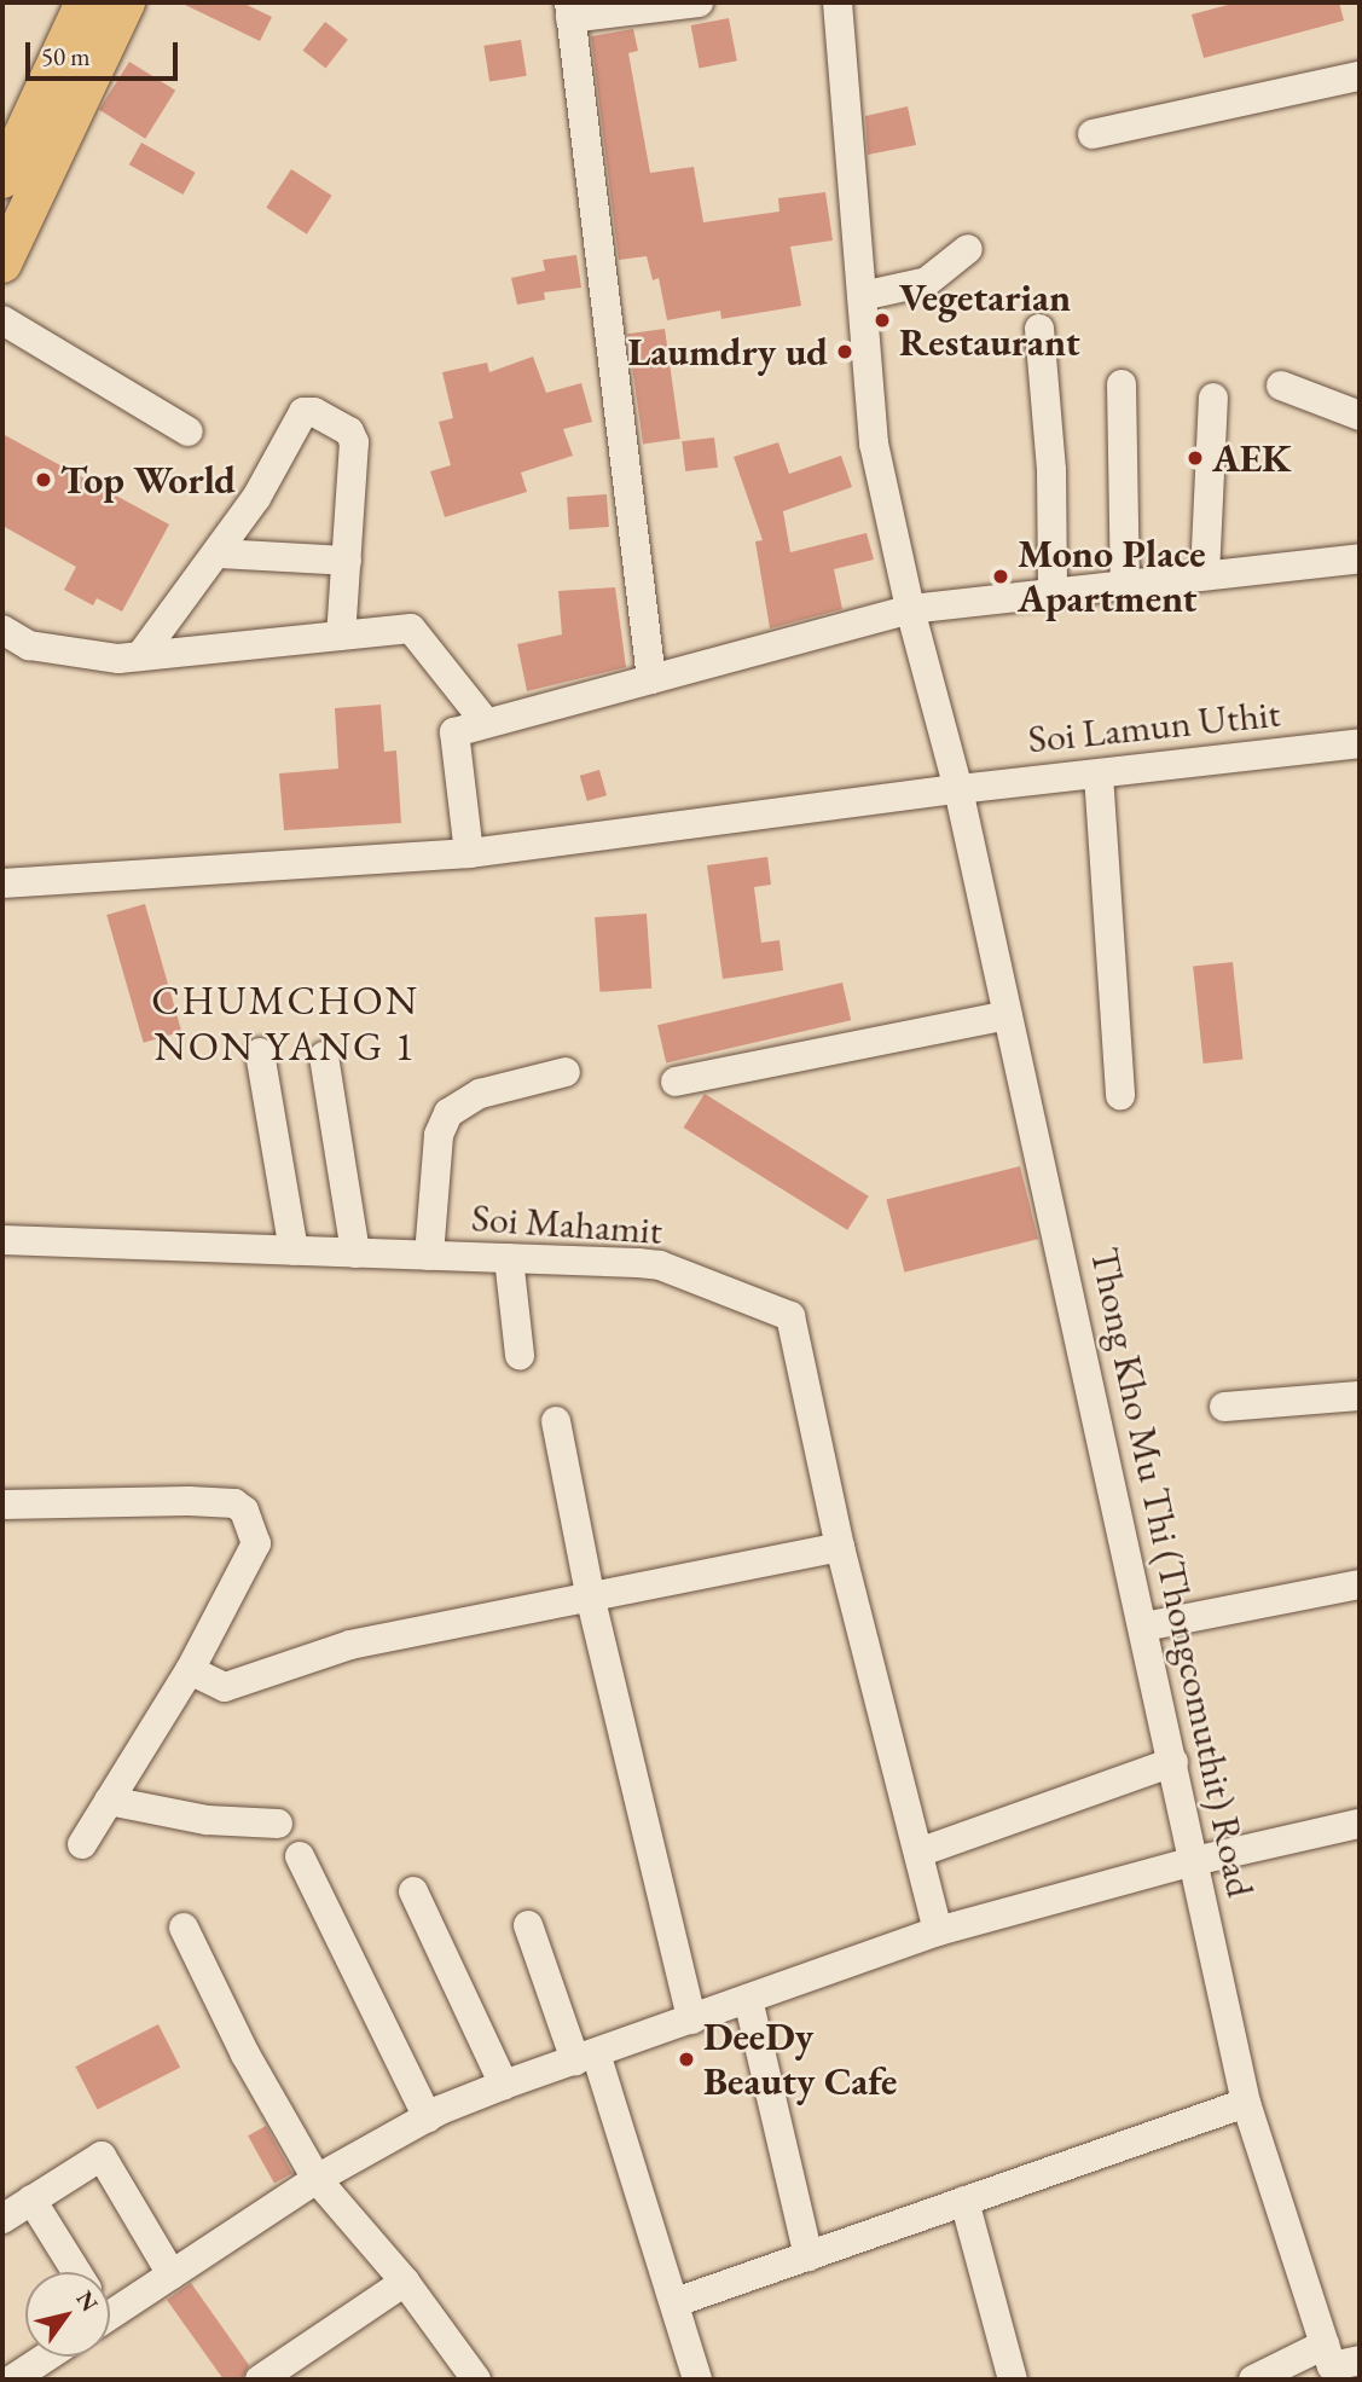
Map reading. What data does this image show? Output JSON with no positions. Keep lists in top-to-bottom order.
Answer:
{
  "streets": {
    "street": ["Soi Lamun Uthit", "Soi Mahamit", "Thong Kho Mu Thi (Thongcomuthit) Road"]
  },
  "crossings": [
    ["Soi Lamun Uthit", "Thong Kho Mu Thi (Thongcomuthit) Road"]
  ],
  "districts": ["CHUMCHON NON YANG 1"],
  "places": [
    "Vegetarian Restaurant",
    "Laumdry ud",
    "AEK",
    "Top World",
    "Mono Place Apartment",
    "DeeDy Beauty Cafe"
  ],
  "scale_bar": "50 m",
  "north": "top right"
}
